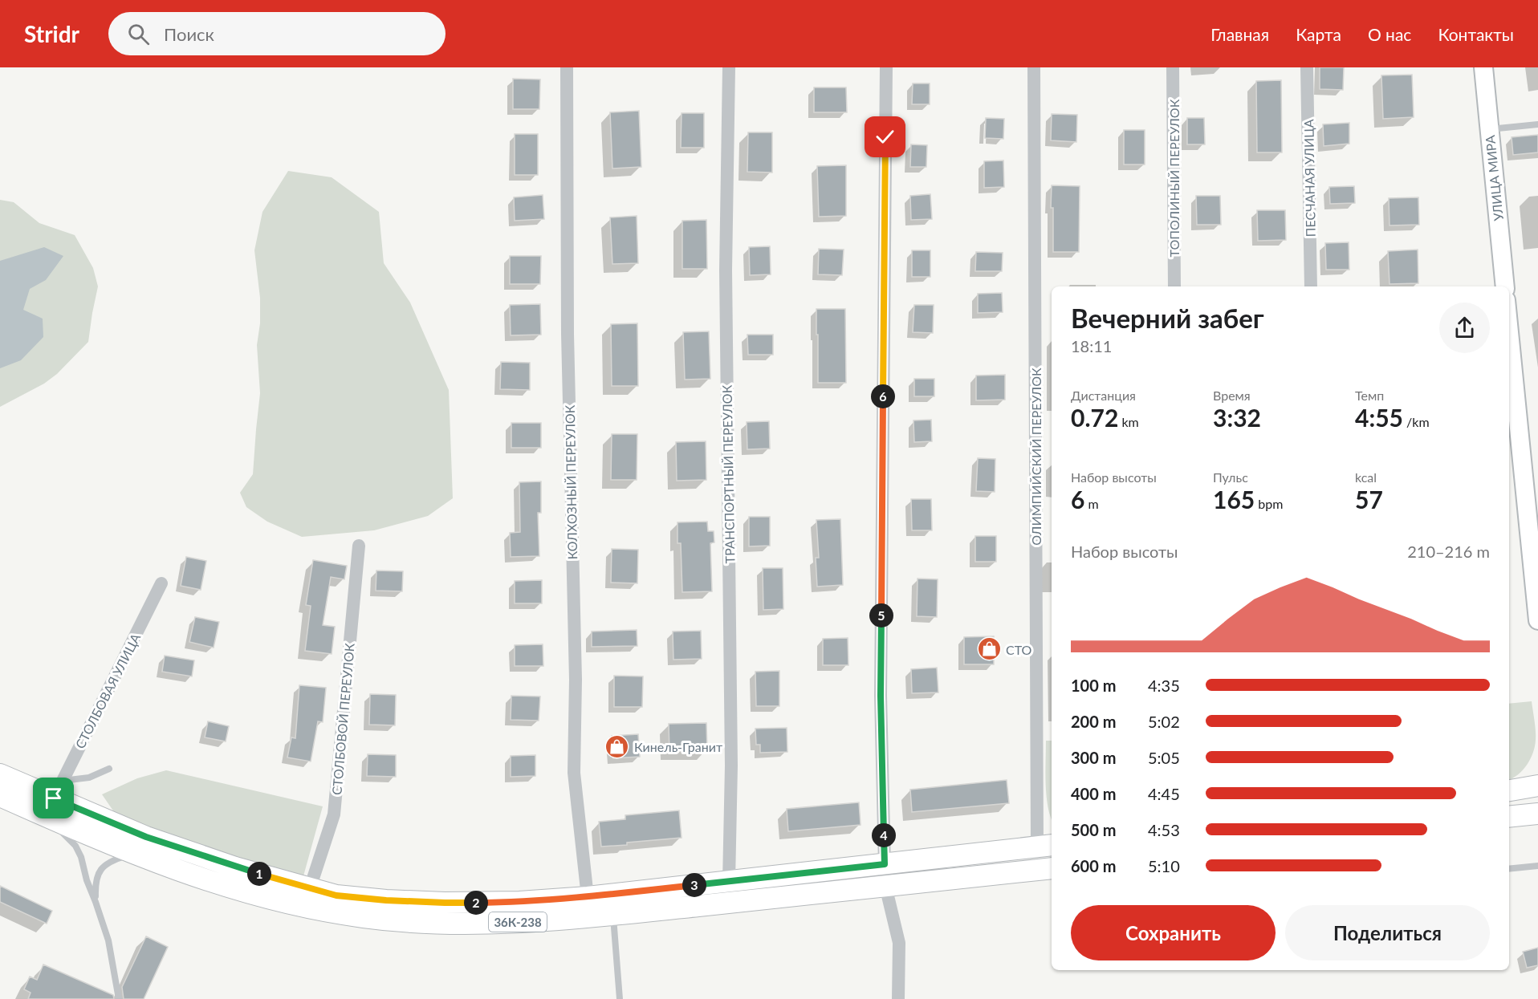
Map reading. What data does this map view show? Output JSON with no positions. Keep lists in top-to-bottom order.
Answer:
{
  "streets": {
    "main road": ["УЛИЦА МИРА", "36К-238"],
    "street": [
      "ТОПОЛИНЫЙ ПЕРЕУЛОК",
      "ПЕСЧАНАЯ УЛИЦА",
      "ОЛИМПИЙСКИЙ ПЕРЕУЛОК",
      "ТРАНСПОРТНЫЙ ПЕРЕУЛОК",
      "КОЛХОЗНЫЙ ПЕРЕУЛОК",
      "СТОЛБОВАЯ УЛИЦА",
      "СТОЛБОВОЙ ПЕРЕУЛОК"
    ]
  },
  "crossings": [
    ["СТОЛБОВАЯ УЛИЦА", "36К-238"]
  ],
  "places": {
    "shop": ["СТО", "Кинель-Гранит"]
  },
  "page": {
    "header": "Stridr",
    "search": "Поиск",
    "nav": [
      "Главная",
      "Карта",
      "О нас",
      "Контакты"
    ],
    "heading": ["Вечерний забег", "18:11"],
    "stats": [
      ["Дистанция", "0.72 km"],
      ["Время", "3:32"],
      ["Темп", "4:55 /km"],
      ["Набор высоты", "6 m"],
      ["Пульс", "165 bpm"],
      ["kcal", "57"]
    ],
    "pins": [
      "6",
      "5",
      "4",
      "1",
      "3",
      "2"
    ],
    "chart": ["Набор высоты", "210–216 m"],
    "list": [
      {
        "name": "100 m",
        "note": "4:35"
      },
      {
        "name": "200 m",
        "note": "5:02"
      },
      {
        "name": "300 m",
        "note": "5:05"
      },
      {
        "name": "400 m",
        "note": "4:45"
      },
      {
        "name": "500 m",
        "note": "4:53"
      },
      {
        "name": "600 m",
        "note": "5:10"
      }
    ],
    "buttons": ["Сохранить", "Поделиться"]
  }
}
